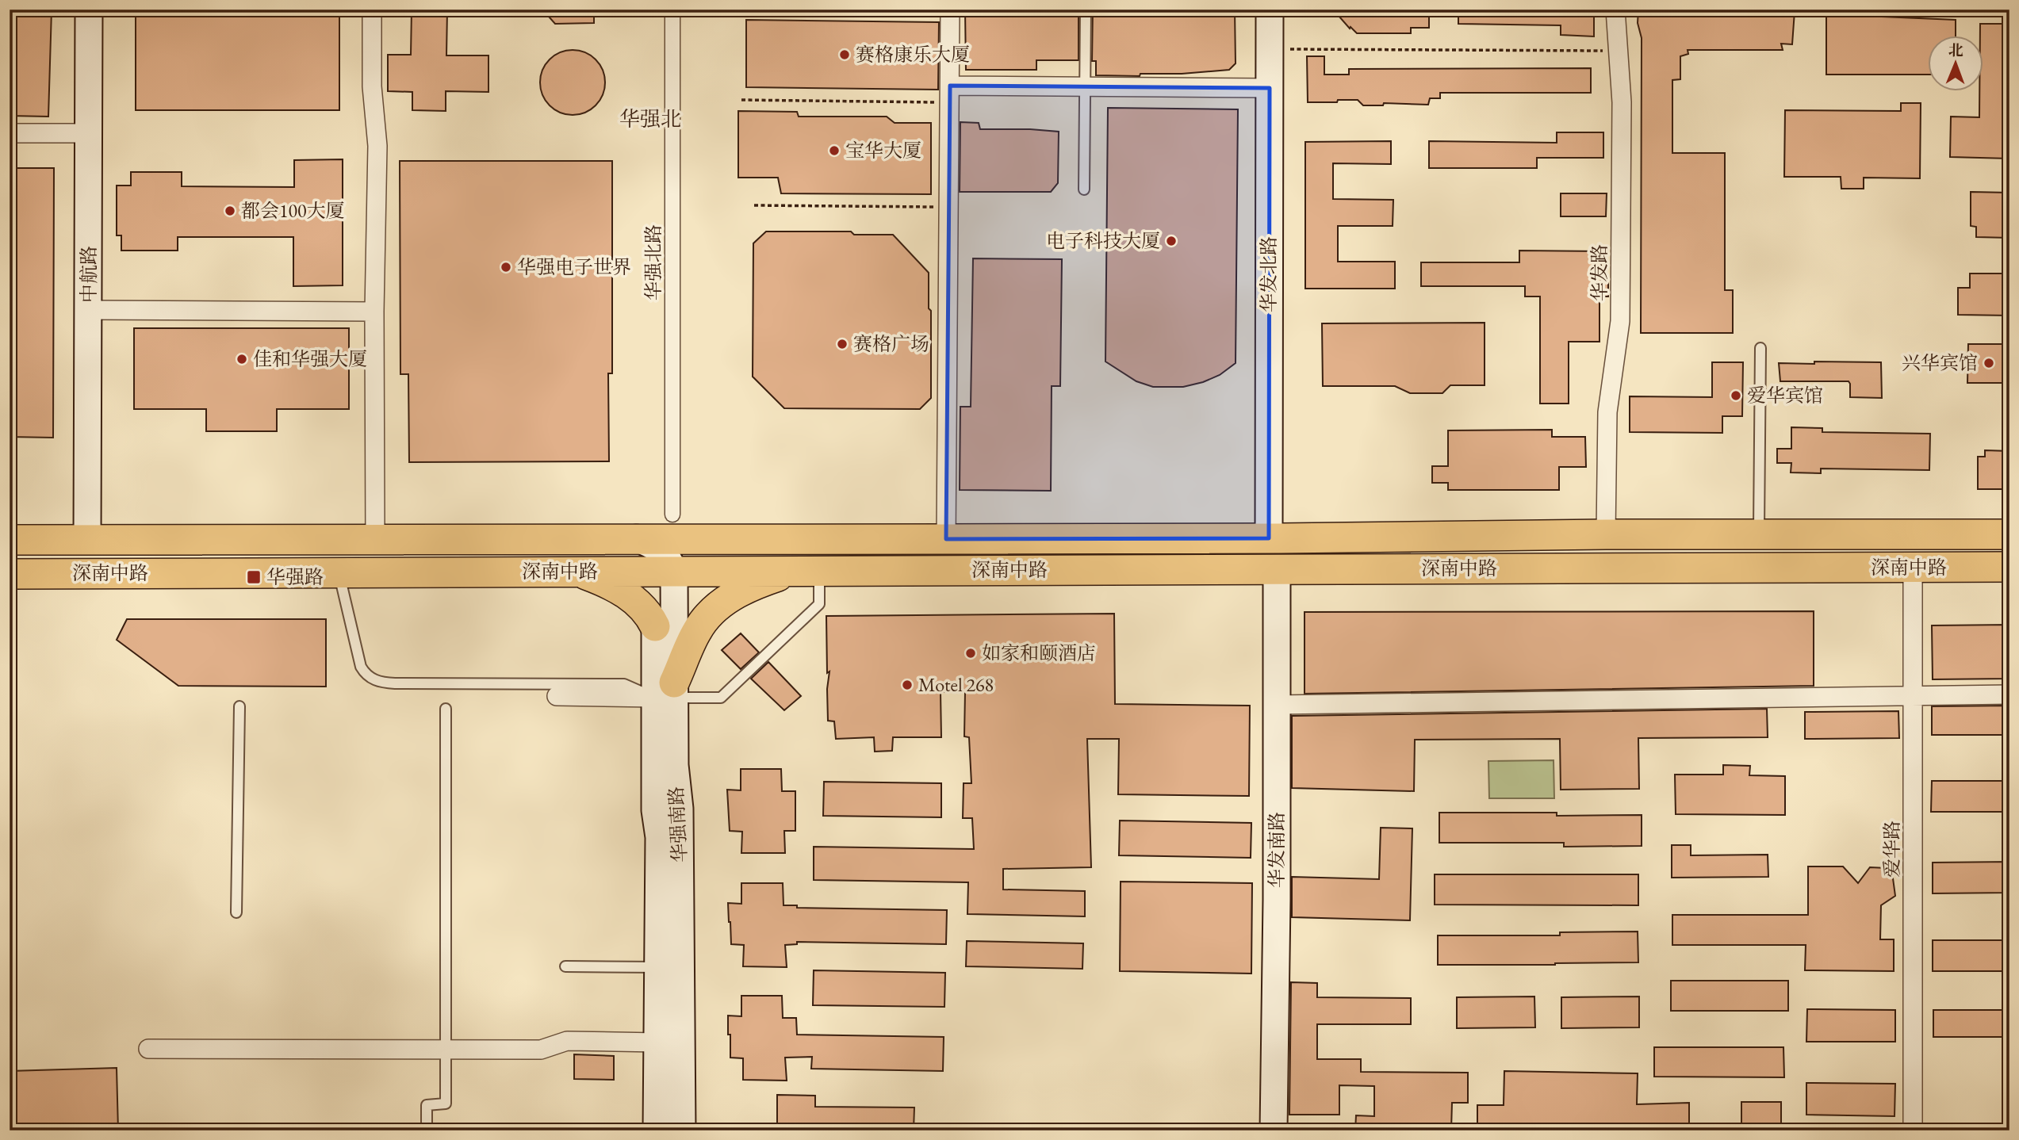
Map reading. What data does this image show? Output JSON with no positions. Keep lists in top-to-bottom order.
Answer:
{
  "streets": {
    "main road": [
      "中航路",
      "华发北路",
      "深南中路",
      "华强南路",
      "华发南路"
    ],
    "street": ["华强北路", "华发路", "爱华路"]
  },
  "crossings": [
    ["华发路", "深南中路"],
    ["中航路", "深南中路"],
    ["华发北路", "深南中路"],
    ["深南中路", "华强南路"],
    ["深南中路", "爱华路"],
    ["深南中路", "华发南路"]
  ],
  "districts": ["华强北"],
  "places": {
    "other": [
      "赛格康乐大厦",
      "宝华大厦",
      "都会100大厦",
      "电子科技大厦",
      "华强电子世界",
      "赛格广场",
      "佳和华强大厦",
      "兴华宾馆",
      "爱华宾馆",
      "如家和颐酒店",
      "Motel 268"
    ],
    "transit": ["华强路"]
  },
  "north": "top"
}
